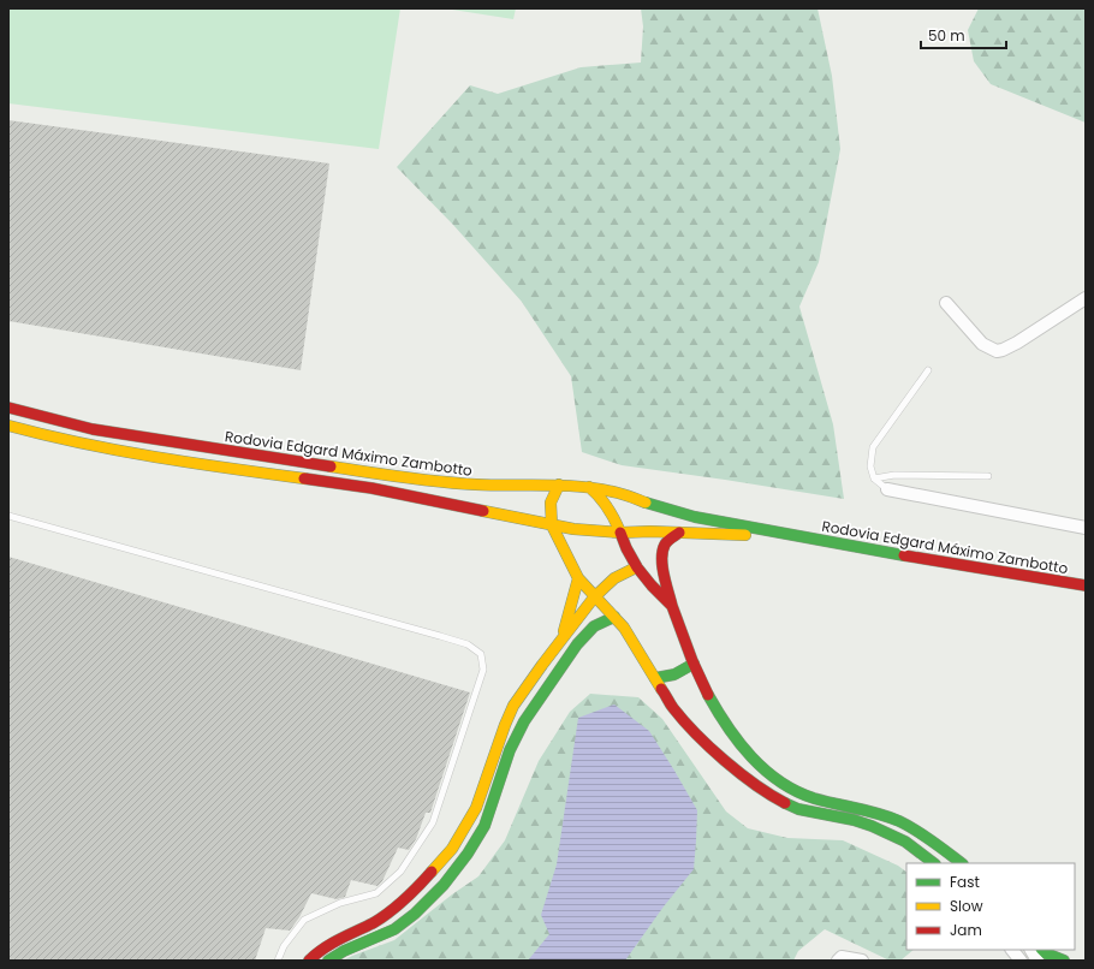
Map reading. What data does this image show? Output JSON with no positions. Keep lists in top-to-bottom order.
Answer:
{
  "streets": {
    "street": ["Rodovia Edgard Máximo Zambotto"]
  },
  "legend": ["Fast", "Slow", "Jam"],
  "scale_bar": "50 m"
}
